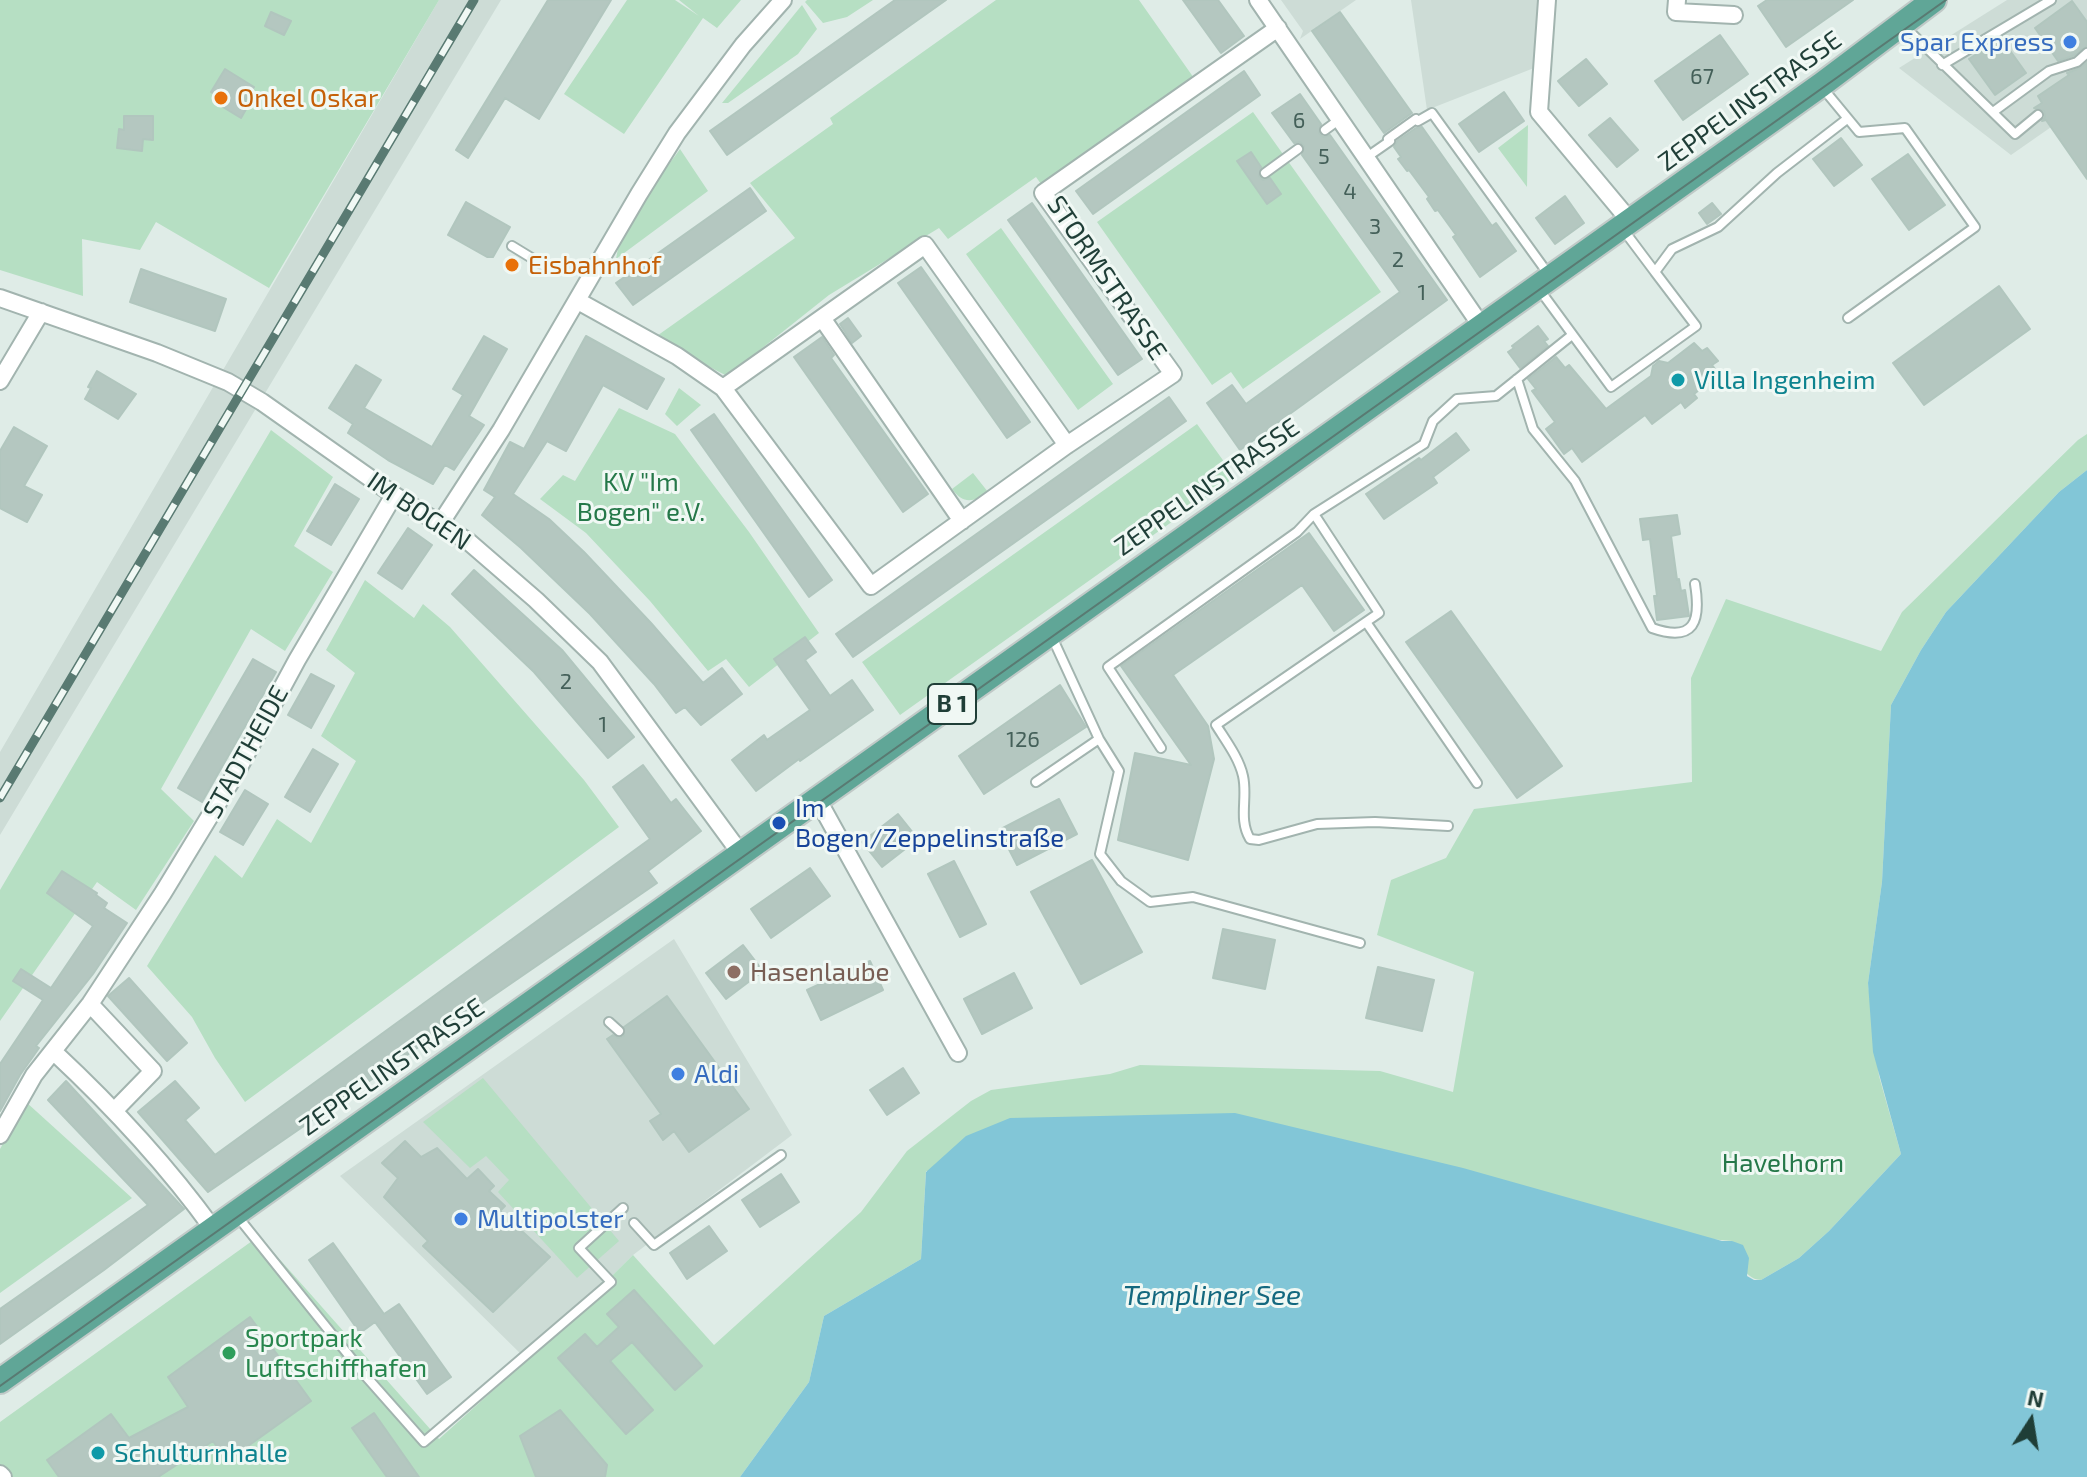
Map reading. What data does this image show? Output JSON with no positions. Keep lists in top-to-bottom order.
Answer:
{
  "streets": {
    "main road": ["ZEPPELINSTRASSE", "B 1"],
    "street": ["STORMSTRASSE", "IM BOGEN", "STADTHEIDE"]
  },
  "crossings": [
    ["ZEPPELINSTRASSE", "IM BOGEN"],
    ["IM BOGEN", "STADTHEIDE"]
  ],
  "water": ["Templiner See"],
  "parks": ["KV \"Im Bogen\" e.V.", "Havelhorn"],
  "places": [
    "Spar Express",
    "Onkel Oskar",
    "Eisbahnhof",
    "Villa Ingenheim",
    "Im Bogen/Zeppelinstraße",
    "Hasenlaube",
    "Aldi",
    "Multipolster",
    "Sportpark Luftschiffhafen",
    "Schulturnhalle"
  ],
  "house_numbers": [
    "67",
    "6",
    "5",
    "4",
    "3",
    "2",
    "1",
    "2",
    "1",
    "126"
  ],
  "north": "top"
}
